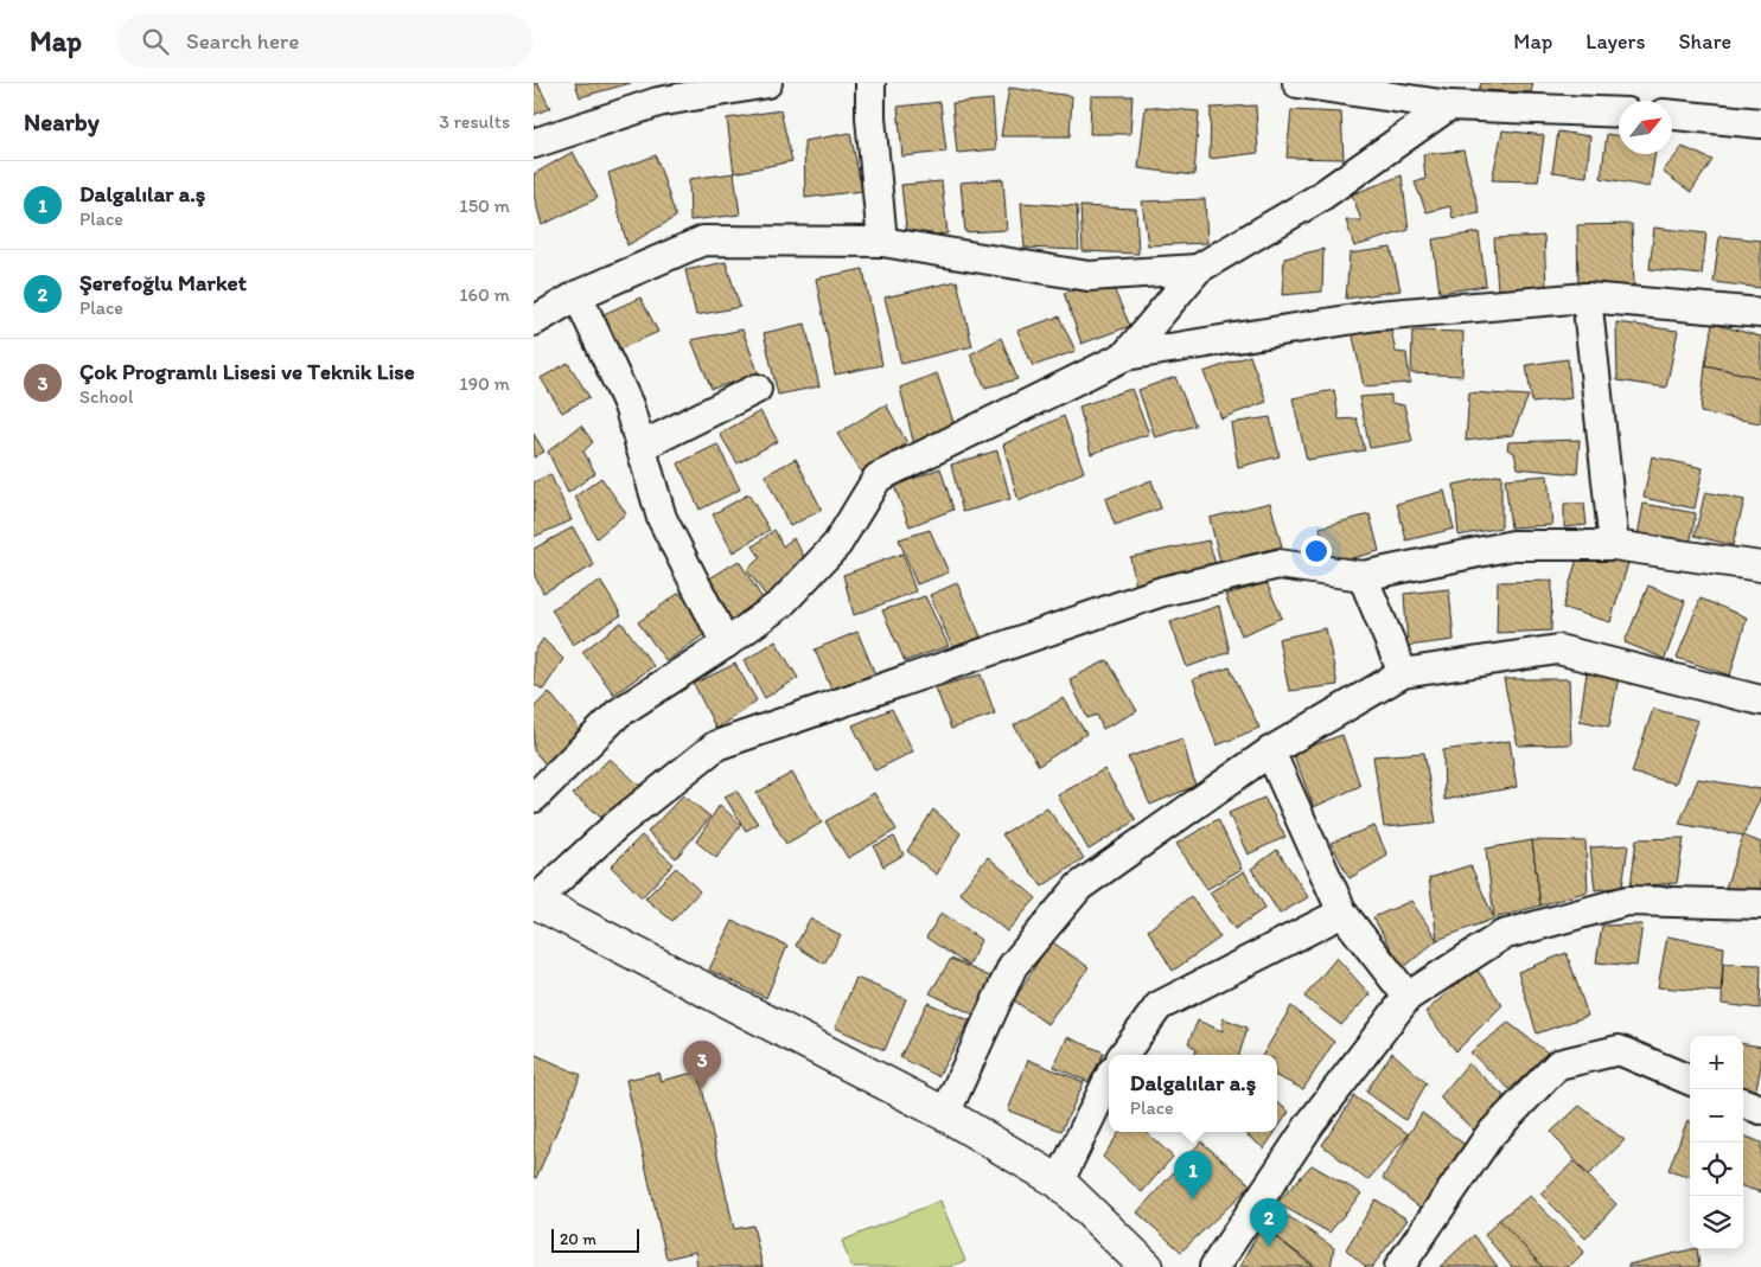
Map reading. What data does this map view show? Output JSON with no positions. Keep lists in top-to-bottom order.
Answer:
{
  "scale_bar": "20 m",
  "north": "top right",
  "page": {
    "header": "Map",
    "search": "Search here",
    "nav": ["Map", "Layers", "Share"],
    "heading": ["Nearby", "3 results"],
    "list": [
      {
        "mark": "1",
        "name": "Dalgalılar a.ş",
        "note": "Place",
        "value": "150 m"
      },
      {
        "mark": "2",
        "name": "Şerefoğlu Market",
        "note": "Place",
        "value": "160 m"
      },
      {
        "mark": "3",
        "name": "Çok Programlı Lisesi ve Teknik Lise",
        "note": "School",
        "value": "190 m"
      }
    ],
    "map_buttons": ["+", "−"],
    "pins": ["3", "1", "2"],
    "popup": ["Dalgalılar a.ş", "Place"],
    "scale": "20 m"
  }
}
